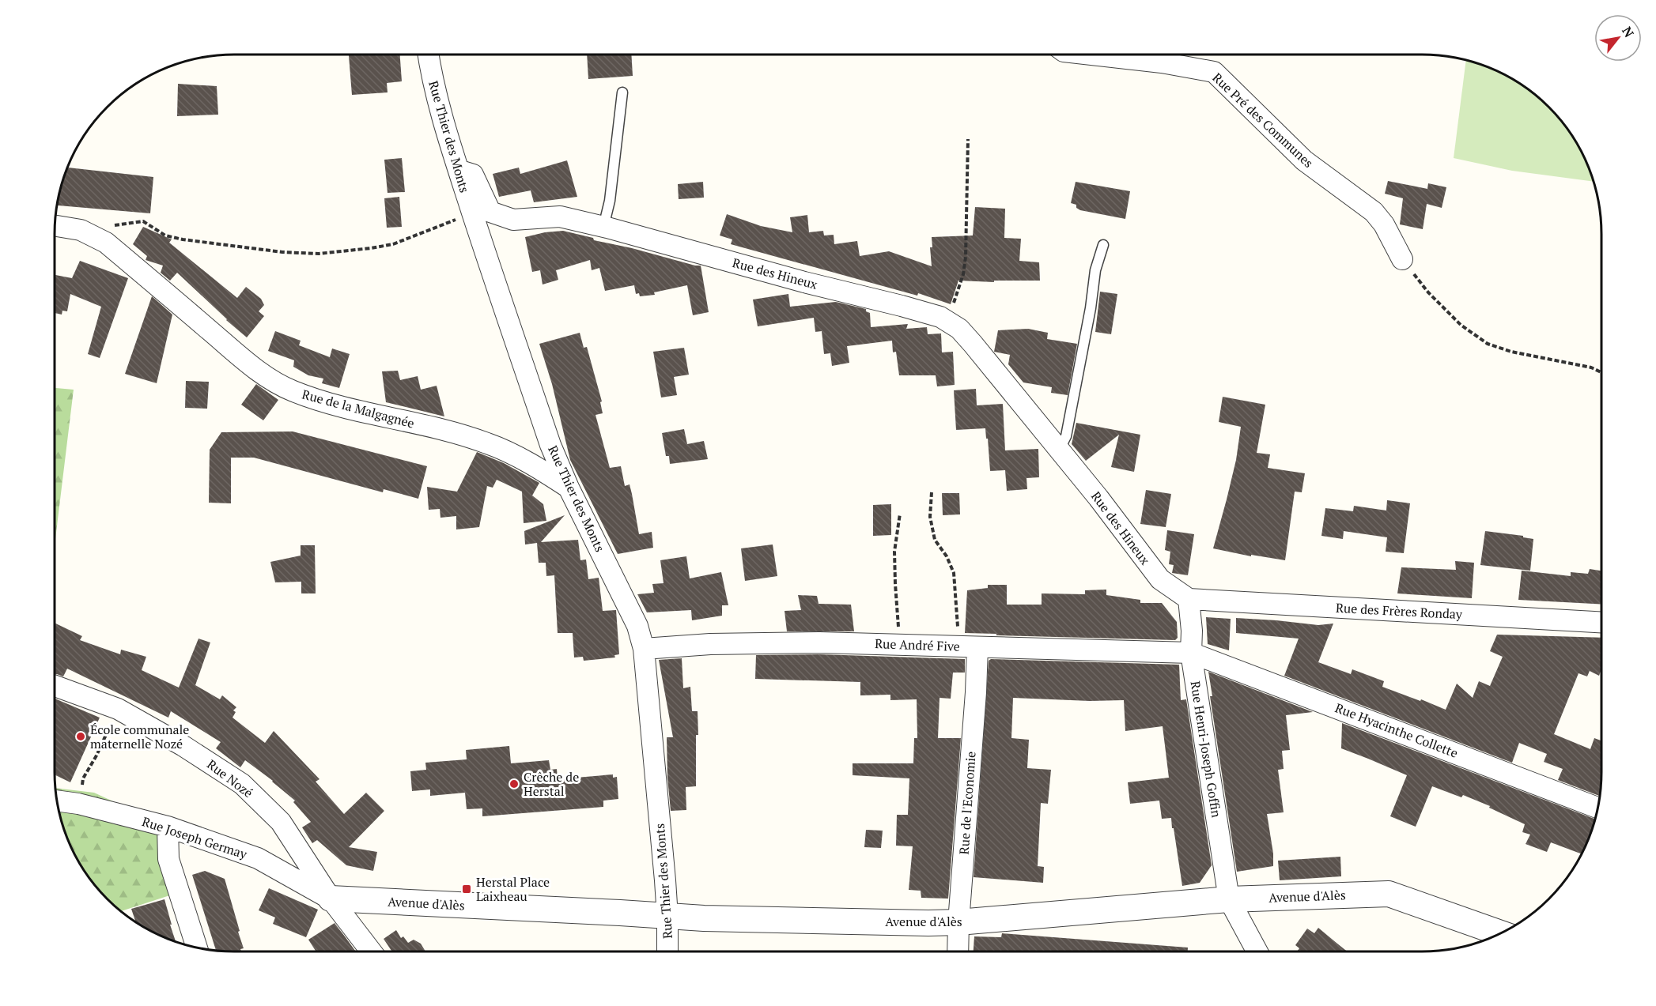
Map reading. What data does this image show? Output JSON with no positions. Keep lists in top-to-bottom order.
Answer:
{
  "streets": {
    "street": [
      "Rue Pré des Communes",
      "Rue Thier des Monts",
      "Rue des Hineux",
      "Rue de la Malgagnée",
      "Rue des Frères Ronday",
      "Rue André Five",
      "Rue Hyacinthe Collette",
      "Rue Henri-Joseph Goffin",
      "Rue Nozé",
      "Rue de l'Economie",
      "Rue Joseph Germay",
      "Avenue d'Alès"
    ]
  },
  "crossings": [
    ["Rue Thier des Monts", "Rue des Hineux"],
    ["Rue Thier des Monts", "Rue de la Malgagnée"],
    ["Rue Thier des Monts", "Rue André Five"],
    ["Rue Thier des Monts", "Avenue d'Alès"],
    ["Rue des Hineux", "Rue des Frères Ronday"],
    ["Rue des Hineux", "Rue Henri-Joseph Goffin"],
    ["Rue des Frères Ronday", "Rue Henri-Joseph Goffin"],
    ["Rue André Five", "Rue Hyacinthe Collette"],
    ["Rue André Five", "Rue Henri-Joseph Goffin"],
    ["Rue André Five", "Rue de l'Economie"],
    ["Rue Hyacinthe Collette", "Rue Henri-Joseph Goffin"],
    ["Rue Henri-Joseph Goffin", "Avenue d'Alès"],
    ["Rue Nozé", "Rue Joseph Germay"],
    ["Rue Nozé", "Avenue d'Alès"],
    ["Rue de l'Economie", "Avenue d'Alès"],
    ["Rue Joseph Germay", "Avenue d'Alès"]
  ],
  "places": {
    "other": ["École communale maternelle Nozé", "Crêche de Herstal"],
    "transit": ["Herstal Place Laixheau"]
  },
  "north": "top right"
}
